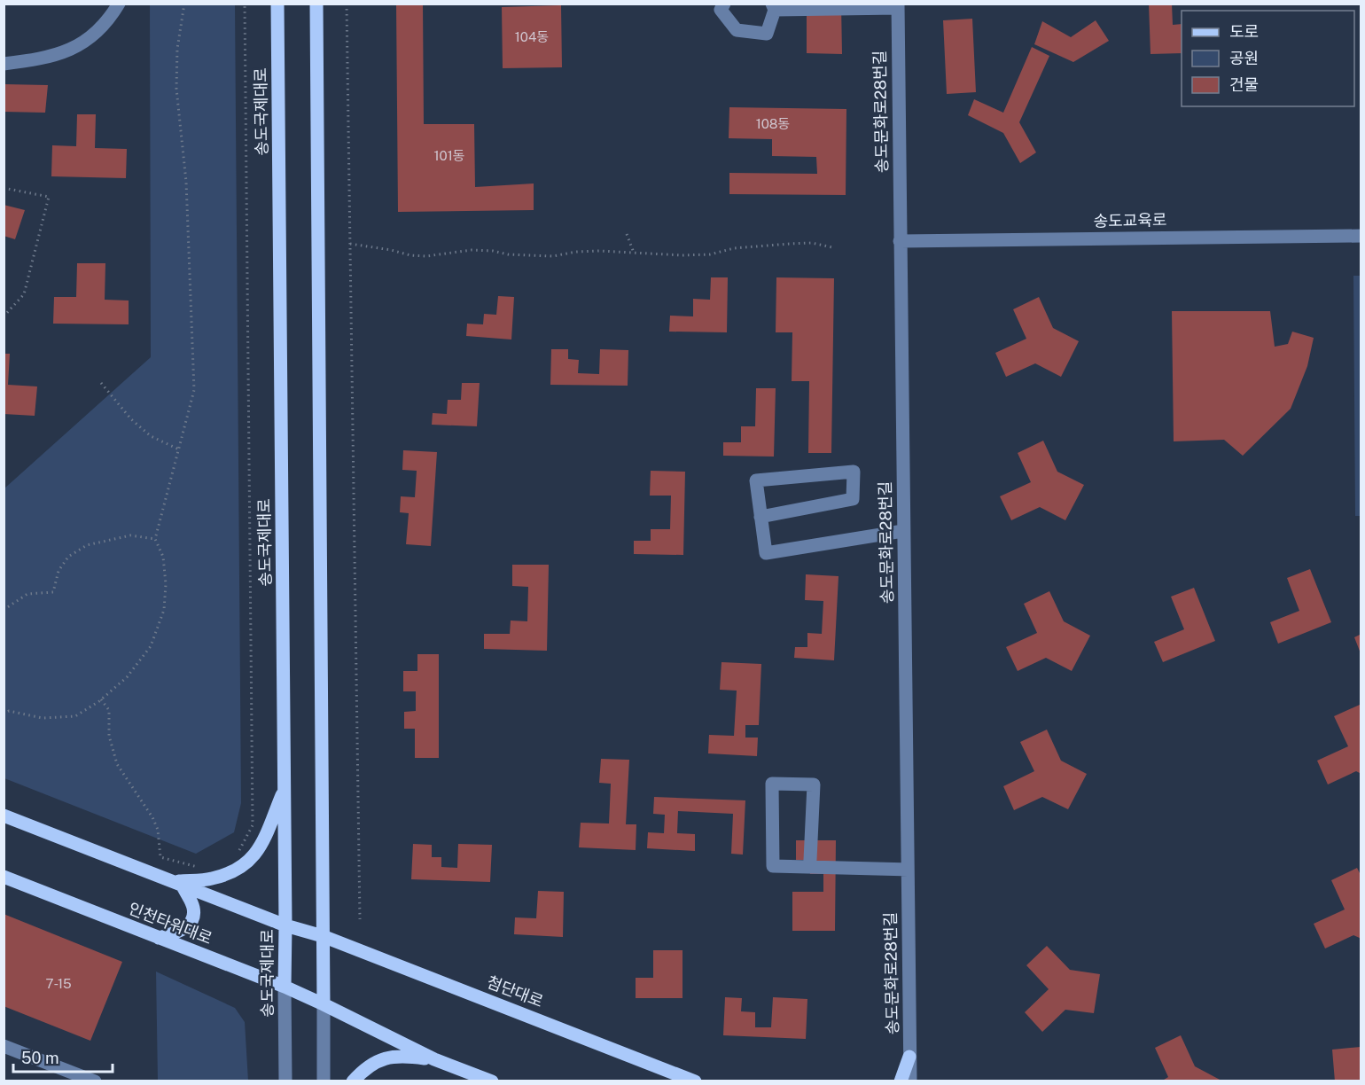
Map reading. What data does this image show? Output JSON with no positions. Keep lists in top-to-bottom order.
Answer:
{
  "streets": {
    "main road": ["송도국제대로", "인천타워대로", "첨단대로"],
    "street": ["송도문화로28번길", "송도교육로"]
  },
  "crossings": [
    ["송도국제대로", "인천타워대로"],
    ["송도문화로28번길", "송도교육로"]
  ],
  "house_numbers": [
    "104동",
    "108동",
    "101동",
    "7-15"
  ],
  "legend": ["도로", "공원", "건물"],
  "scale_bar": "50 m"
}
